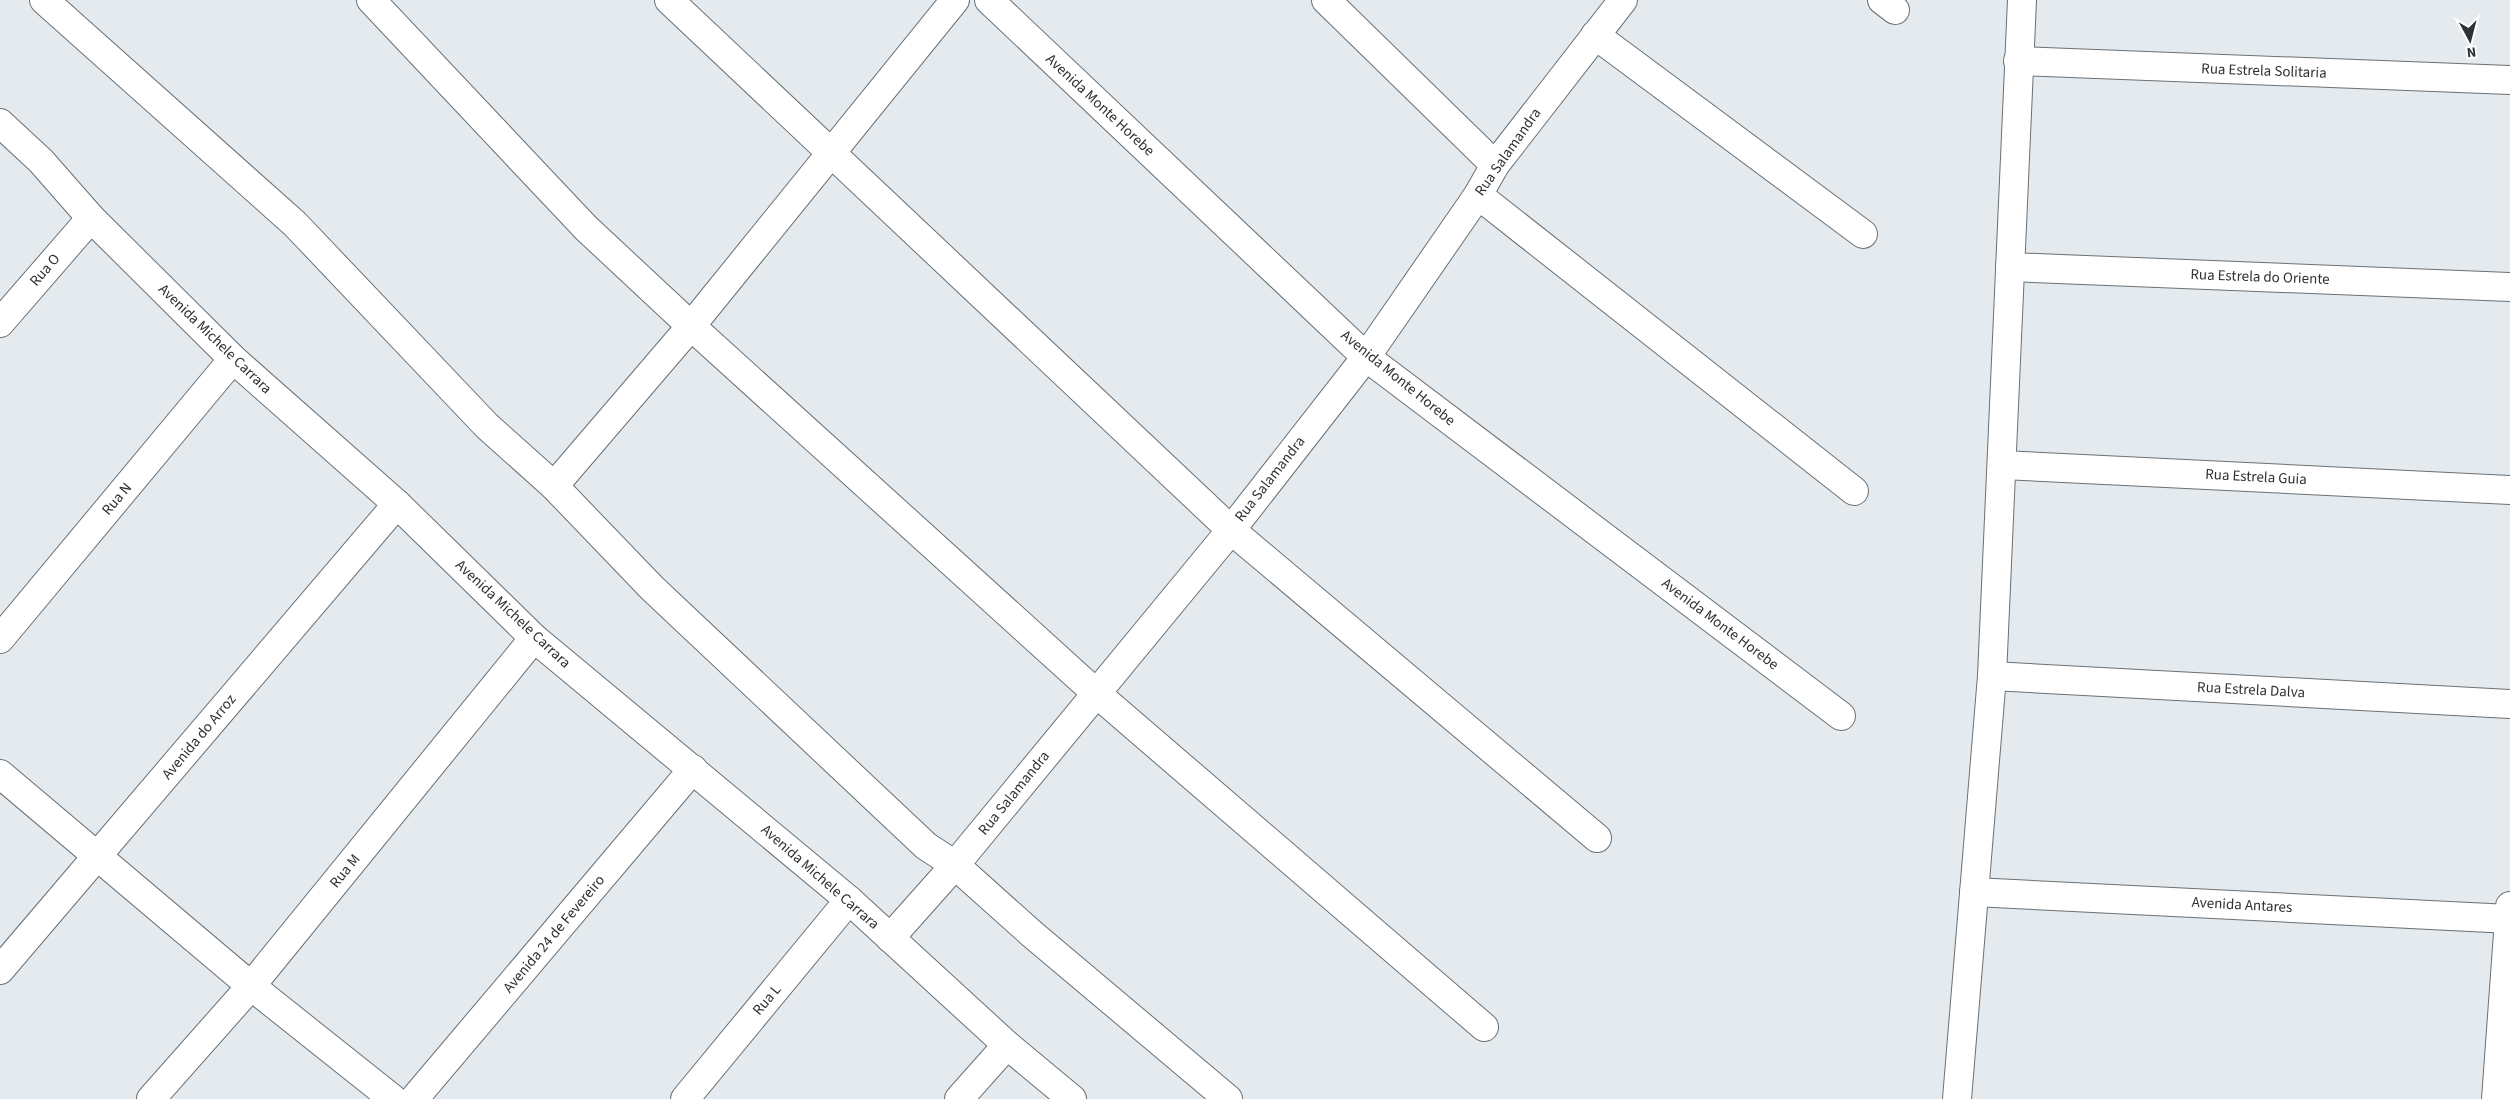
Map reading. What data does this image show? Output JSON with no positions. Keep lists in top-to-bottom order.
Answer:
{
  "streets": {
    "street": [
      "Rua Estrela Solitaria",
      "Avenida Monte Horebe",
      "Rua Salamandra",
      "Rua O",
      "Rua Estrela do Oriente",
      "Avenida Michele Carrara",
      "Rua Estrela Guia",
      "Rua N",
      "Rua Estrela Dalva",
      "Avenida do Arroz",
      "Rua M",
      "Avenida Antares",
      "Avenida 24 de Fevereiro",
      "Rua L"
    ]
  },
  "crossings": [
    ["Avenida Monte Horebe", "Rua Salamandra"],
    ["Rua Salamandra", "Avenida Michele Carrara"],
    ["Rua O", "Avenida Michele Carrara"],
    ["Avenida Michele Carrara", "Rua N"],
    ["Avenida Michele Carrara", "Avenida do Arroz"],
    ["Avenida Michele Carrara", "Rua M"],
    ["Avenida Michele Carrara", "Avenida 24 de Fevereiro"],
    ["Avenida Michele Carrara", "Rua L"]
  ],
  "north": "bottom"
}
